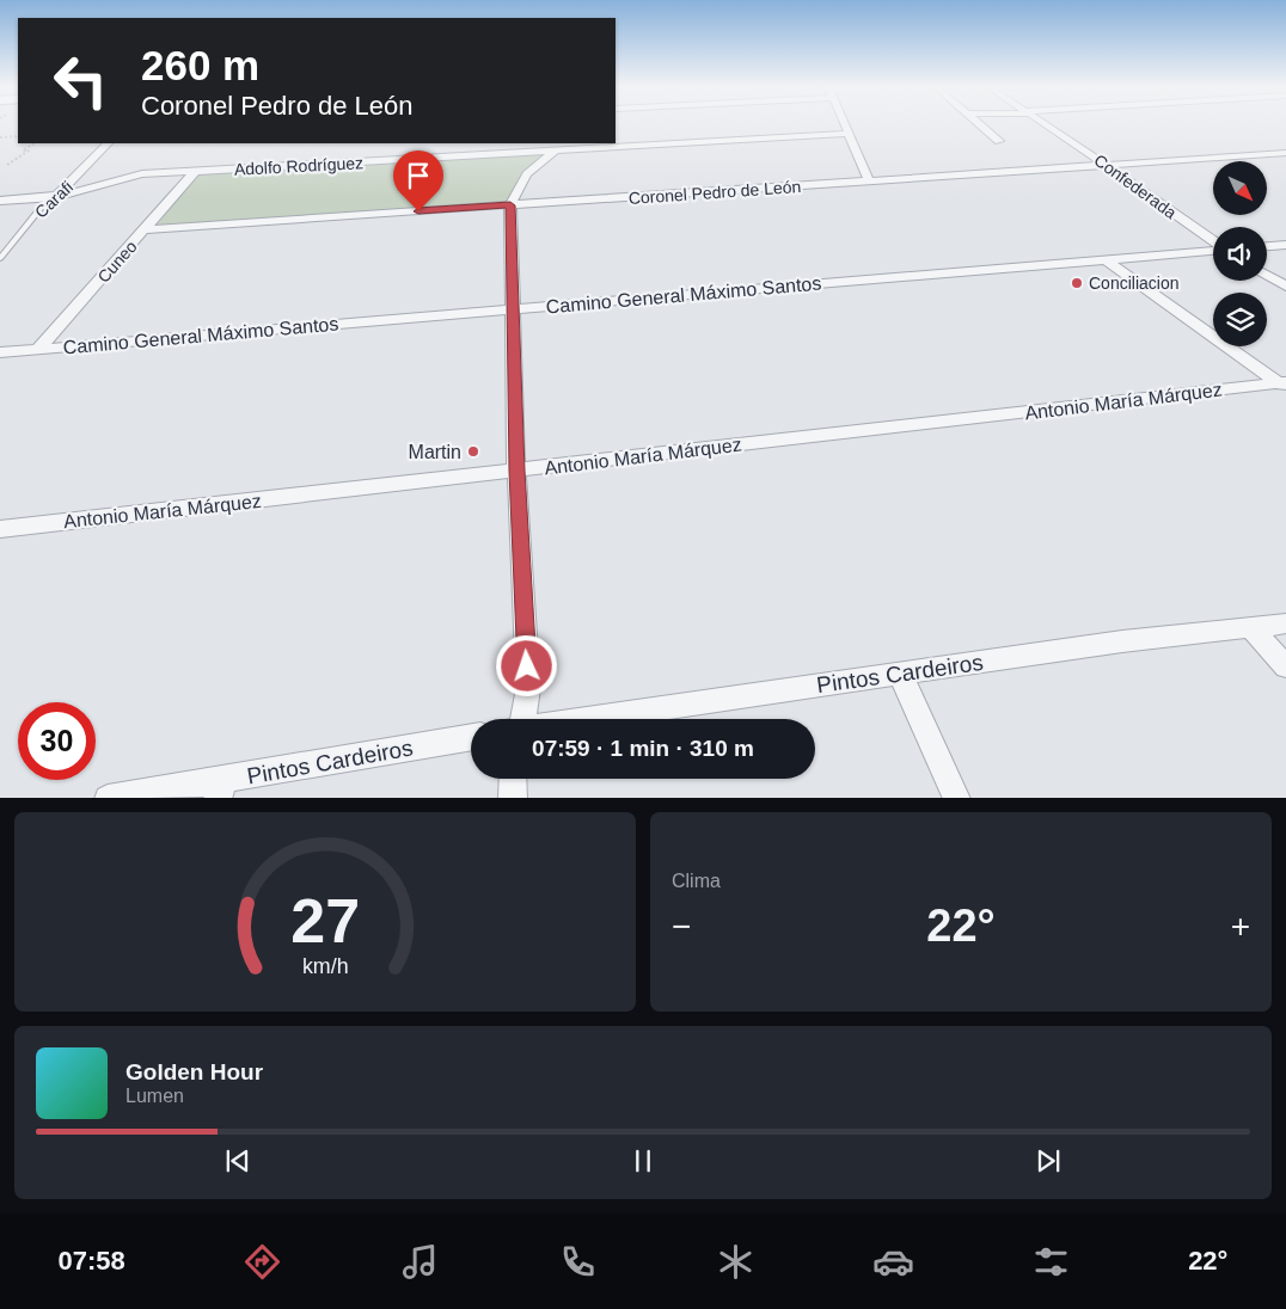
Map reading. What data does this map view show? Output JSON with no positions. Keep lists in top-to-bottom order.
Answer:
{
  "streets": {
    "street": [
      "Adolfo Rodríguez",
      "Confederada",
      "Coronel Pedro de León",
      "Carafi",
      "Cuneo",
      "Camino General Máximo Santos",
      "Antonio María Márquez",
      "Pintos Cardeiros"
    ]
  },
  "crossings": [
    ["Adolfo Rodríguez", "Carafi"],
    ["Adolfo Rodríguez", "Cuneo"],
    ["Confederada", "Coronel Pedro de León"],
    ["Coronel Pedro de León", "Cuneo"],
    ["Cuneo", "Camino General Máximo Santos"]
  ],
  "places": ["Conciliacion", "Martin"],
  "north": "bottom right",
  "page": {
    "turn": ["260 m", "Coronel Pedro de León"],
    "limit": "30",
    "trip": "07:59 · 1 min · 310 m",
    "tile": "Clima",
    "heat": ["−", "22°", "+"],
    "song": ["Golden Hour", "Lumen"],
    "tabs": ["07:58", "22°"],
    "gauge": ["27", "km/h"]
  }
}
